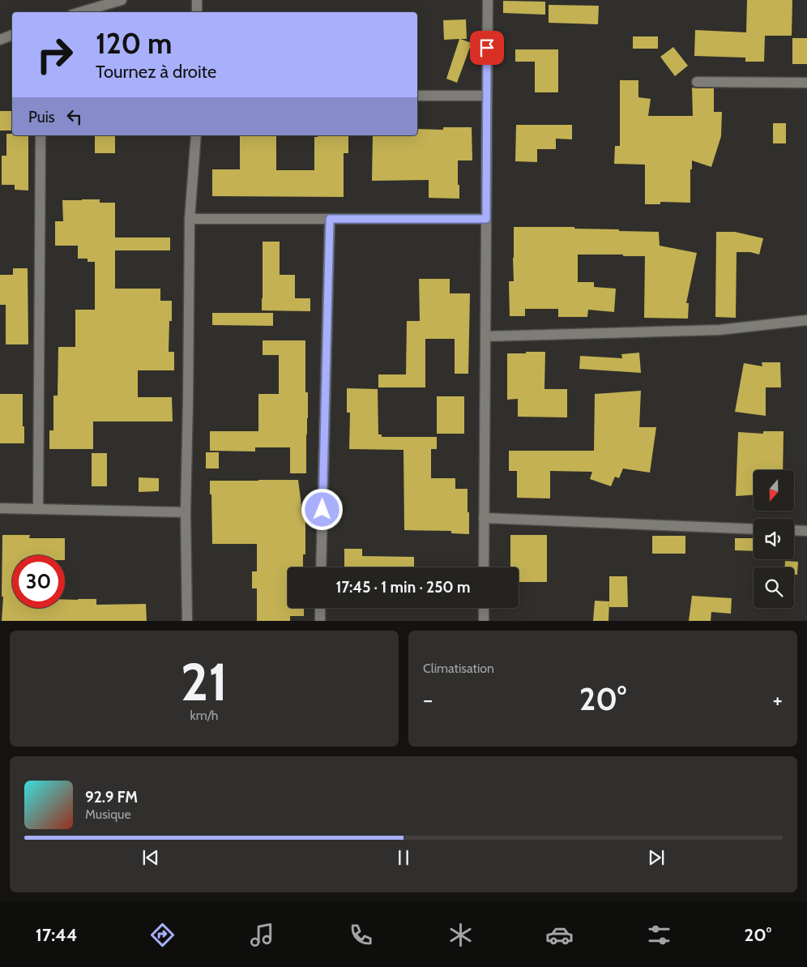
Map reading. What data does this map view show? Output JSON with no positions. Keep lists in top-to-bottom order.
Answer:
{
  "north": "bottom",
  "page": {
    "turn": ["120 m", "Tournez à droite"],
    "then": "Puis",
    "limit": "30",
    "trip": "17:45 · 1 min · 250 m",
    "tile": [
      ["21", "km/h"],
      "Climatisation"
    ],
    "heat": ["−", "20°", "+"],
    "song": ["92.9 FM", "Musique"],
    "tabs": ["17:44", "20°"]
  }
}
